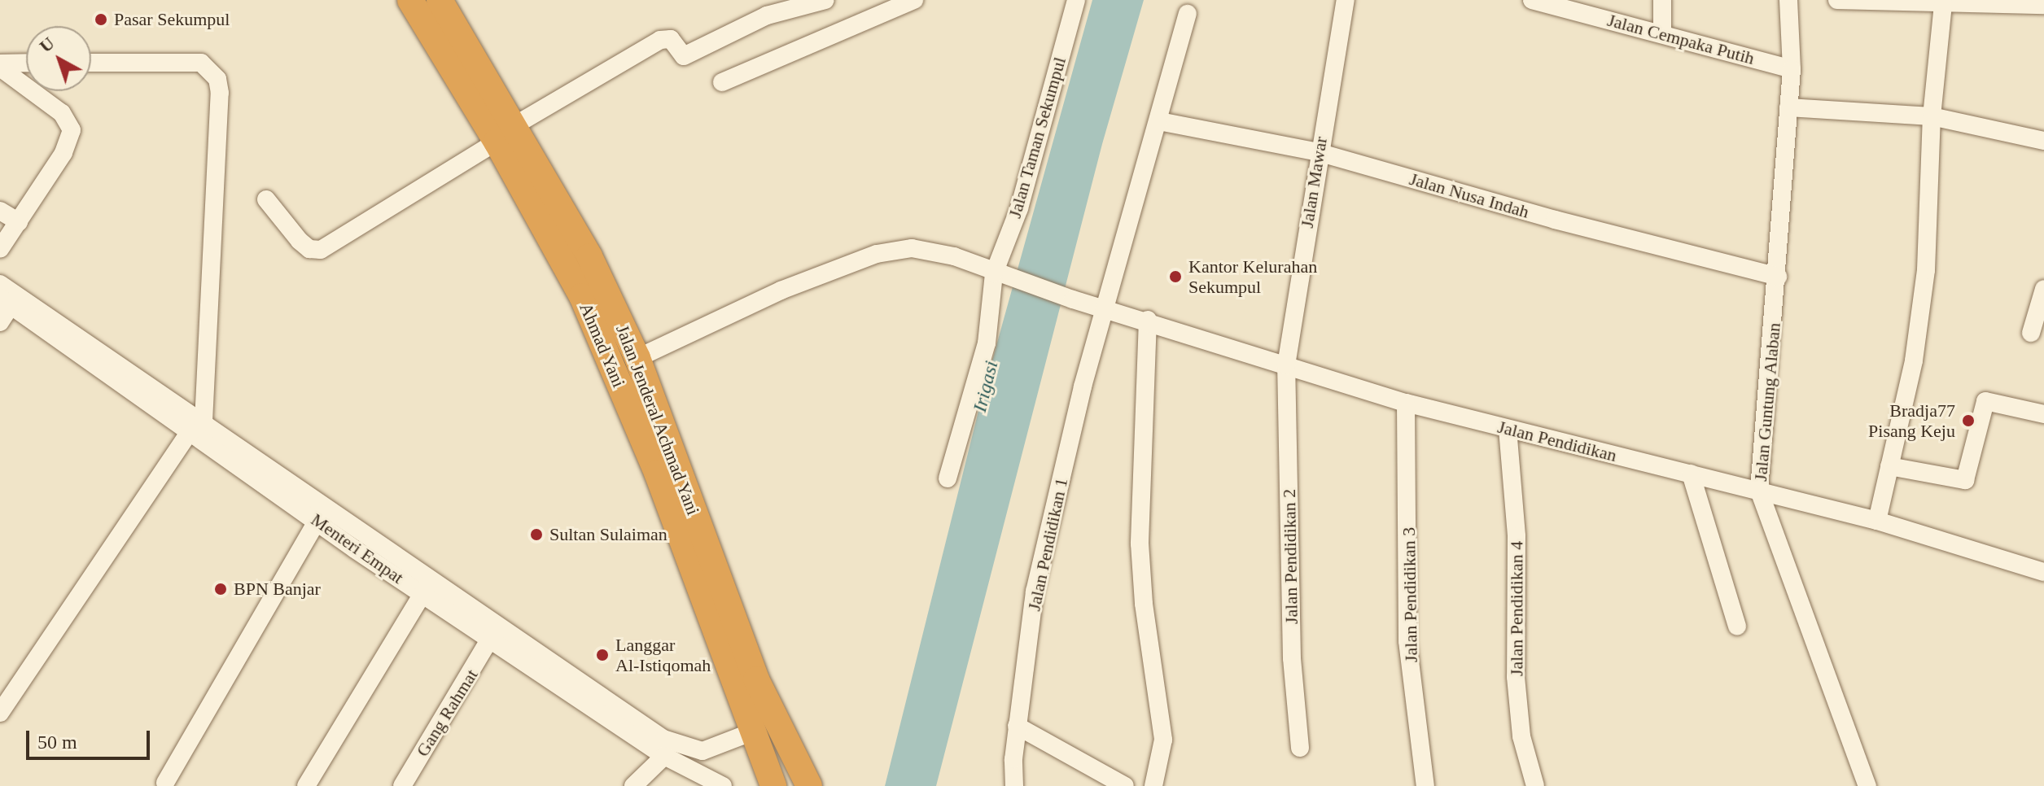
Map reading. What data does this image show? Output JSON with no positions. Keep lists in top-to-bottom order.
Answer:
{
  "streets": {
    "highway": ["Ahmad Yani", "Jalan Jenderal Achmad Yani"],
    "street": [
      "Jalan Cempaka Putih",
      "Jalan Taman Sekumpul",
      "Jalan Mawar",
      "Jalan Nusa Indah",
      "Jalan Guntung Alaban",
      "Jalan Pendidikan",
      "Jalan Pendidikan 1",
      "Menteri Empat",
      "Jalan Pendidikan 2",
      "Jalan Pendidikan 3",
      "Jalan Pendidikan 4",
      "Gang Rahmat"
    ]
  },
  "crossings": [
    ["Jalan Cempaka Putih", "Jalan Guntung Alaban"],
    ["Jalan Taman Sekumpul", "Jalan Pendidikan"],
    ["Jalan Mawar", "Jalan Nusa Indah"],
    ["Jalan Mawar", "Jalan Pendidikan"],
    ["Jalan Mawar", "Jalan Pendidikan 2"],
    ["Jalan Nusa Indah", "Jalan Guntung Alaban"],
    ["Jalan Nusa Indah", "Jalan Pendidikan 1"],
    ["Ahmad Yani", "Jalan Jenderal Achmad Yani"],
    ["Ahmad Yani", "Menteri Empat"],
    ["Jalan Guntung Alaban", "Jalan Pendidikan"],
    ["Jalan Jenderal Achmad Yani", "Jalan Pendidikan"],
    ["Jalan Pendidikan", "Jalan Pendidikan 1"],
    ["Jalan Pendidikan", "Jalan Pendidikan 2"],
    ["Jalan Pendidikan", "Jalan Pendidikan 3"],
    ["Jalan Pendidikan", "Jalan Pendidikan 4"],
    ["Menteri Empat", "Gang Rahmat"]
  ],
  "water": ["Irigasi"],
  "places": [
    "Pasar Sekumpul",
    "Kantor Kelurahan Sekumpul",
    "Bradja77 Pisang Keju",
    "Sultan Sulaiman",
    "BPN Banjar",
    "Langgar Al-Istiqomah"
  ],
  "scale_bar": "50 m",
  "north": "top left"
}
